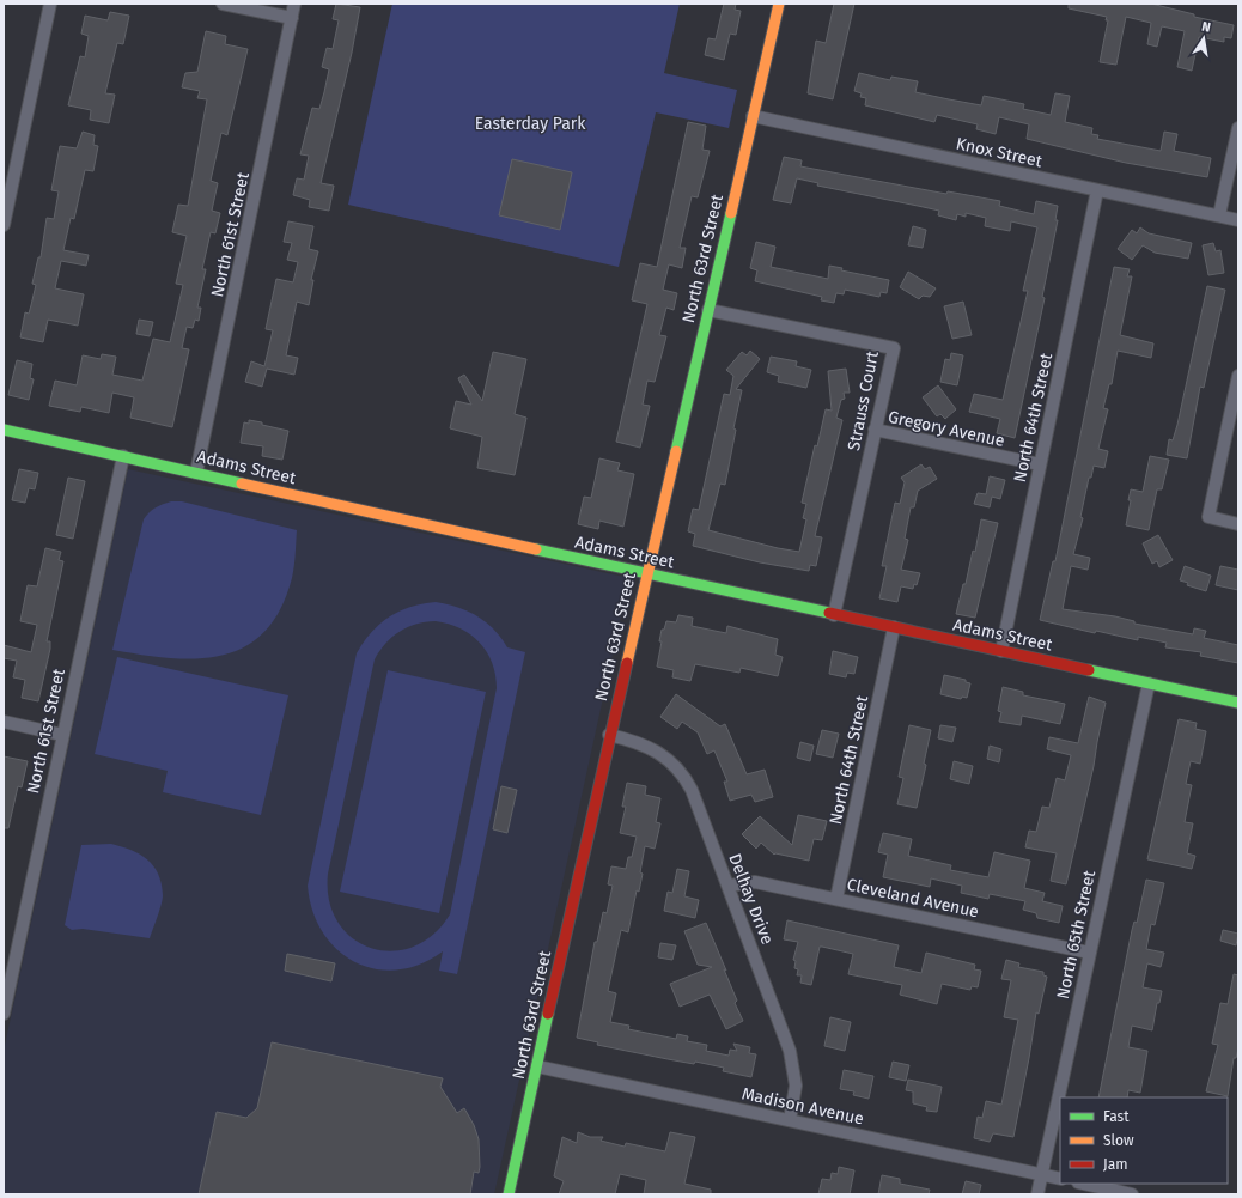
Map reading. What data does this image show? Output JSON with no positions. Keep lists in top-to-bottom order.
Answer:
{
  "streets": {
    "main road": ["North 63rd Street", "Adams Street"],
    "street": [
      "Knox Street",
      "North 61st Street",
      "Strauss Court",
      "North 64th Street",
      "Gregory Avenue",
      "Cleveland Avenue",
      "Delhay Drive",
      "North 65th Street",
      "Madison Avenue"
    ]
  },
  "crossings": [
    ["Knox Street", "North 63rd Street"],
    ["Knox Street", "North 64th Street"],
    ["North 61st Street", "Adams Street"],
    ["North 63rd Street", "Strauss Court"],
    ["North 63rd Street", "Adams Street"],
    ["North 63rd Street", "Delhay Drive"],
    ["North 63rd Street", "Madison Avenue"],
    ["Strauss Court", "Gregory Avenue"],
    ["Strauss Court", "Adams Street"],
    ["North 64th Street", "Gregory Avenue"],
    ["North 64th Street", "Adams Street"],
    ["North 64th Street", "Cleveland Avenue"],
    ["Adams Street", "North 65th Street"],
    ["Cleveland Avenue", "Delhay Drive"],
    ["Cleveland Avenue", "North 65th Street"],
    ["Delhay Drive", "Madison Avenue"],
    ["North 65th Street", "Madison Avenue"]
  ],
  "parks": ["Easterday Park"],
  "legend": ["Fast", "Slow", "Jam"],
  "north": "top"
}
